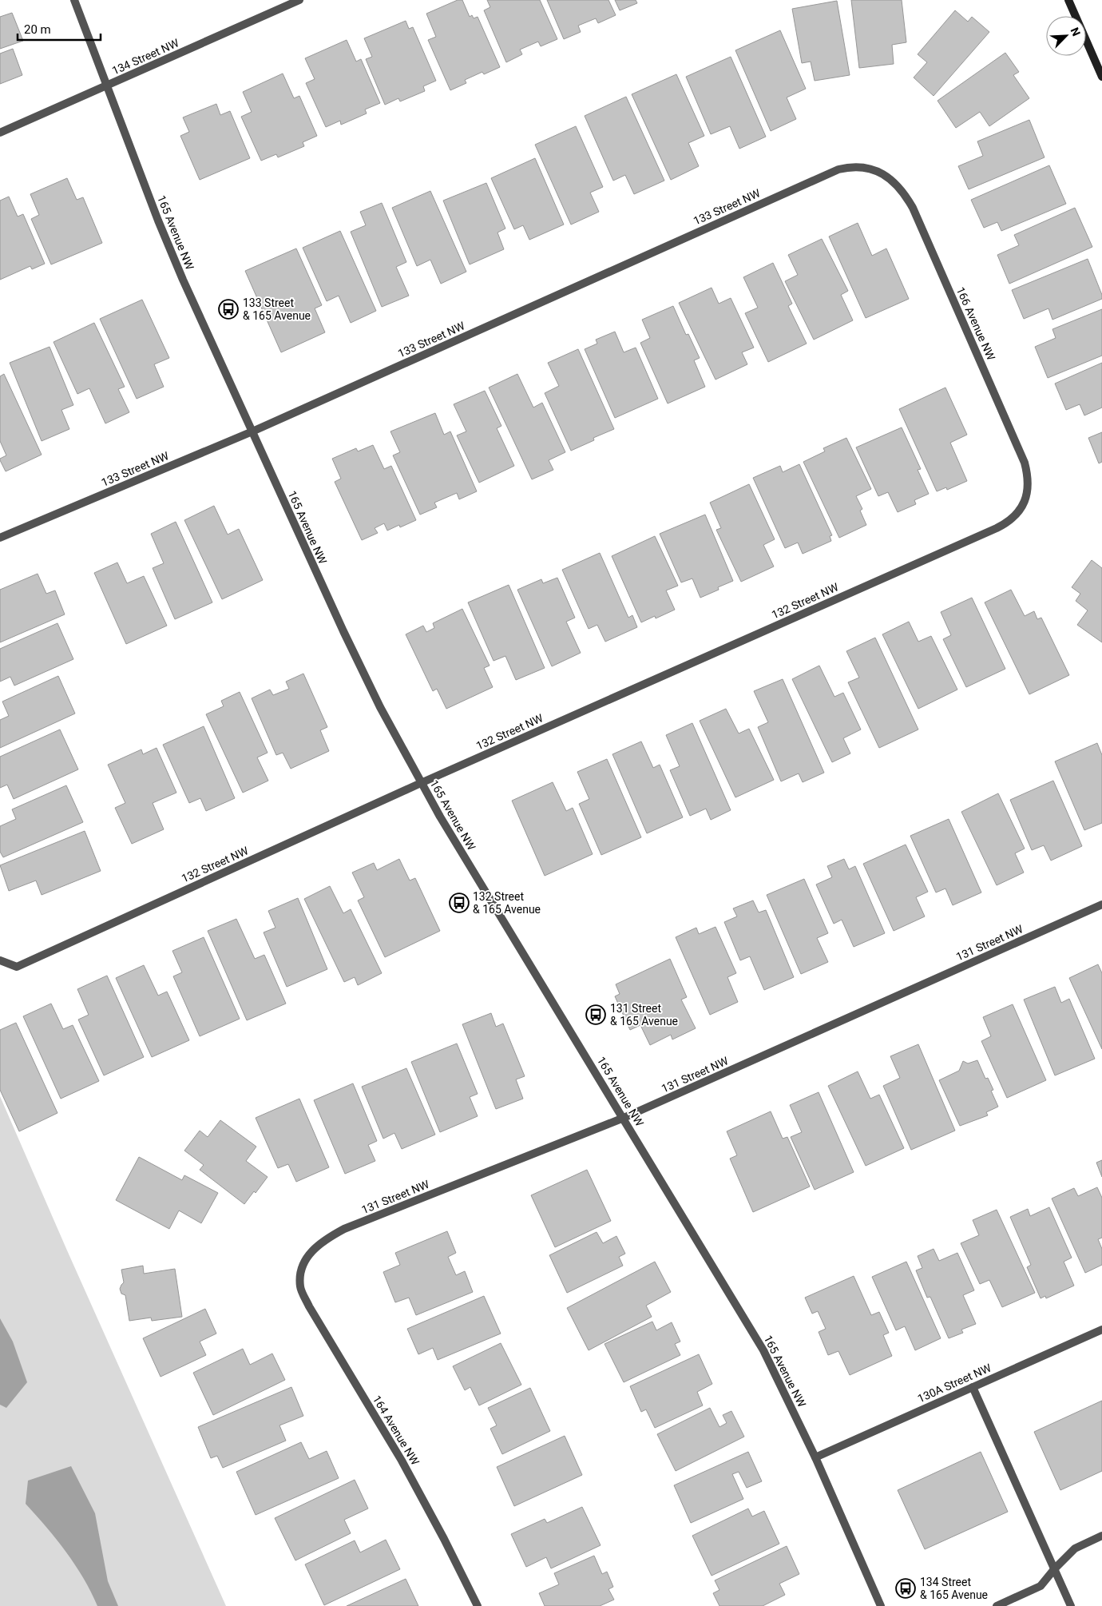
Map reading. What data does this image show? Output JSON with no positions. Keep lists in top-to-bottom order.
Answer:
{
  "streets": {
    "street": [
      "134 Street NW",
      "133 Street NW",
      "165 Avenue NW",
      "166 Avenue NW",
      "132 Street NW",
      "131 Street NW",
      "130A Street NW",
      "164 Avenue NW"
    ]
  },
  "crossings": [
    ["134 Street NW", "165 Avenue NW"],
    ["133 Street NW", "165 Avenue NW"],
    ["133 Street NW", "166 Avenue NW"],
    ["165 Avenue NW", "132 Street NW"],
    ["165 Avenue NW", "131 Street NW"],
    ["165 Avenue NW", "130A Street NW"],
    ["166 Avenue NW", "132 Street NW"],
    ["131 Street NW", "164 Avenue NW"]
  ],
  "places": {
    "bus stop": [
      "133 Street & 165 Avenue",
      "132 Street & 165 Avenue",
      "131 Street & 165 Avenue",
      "134 Street & 165 Avenue"
    ]
  },
  "scale_bar": "20 m",
  "north": "top right"
}
